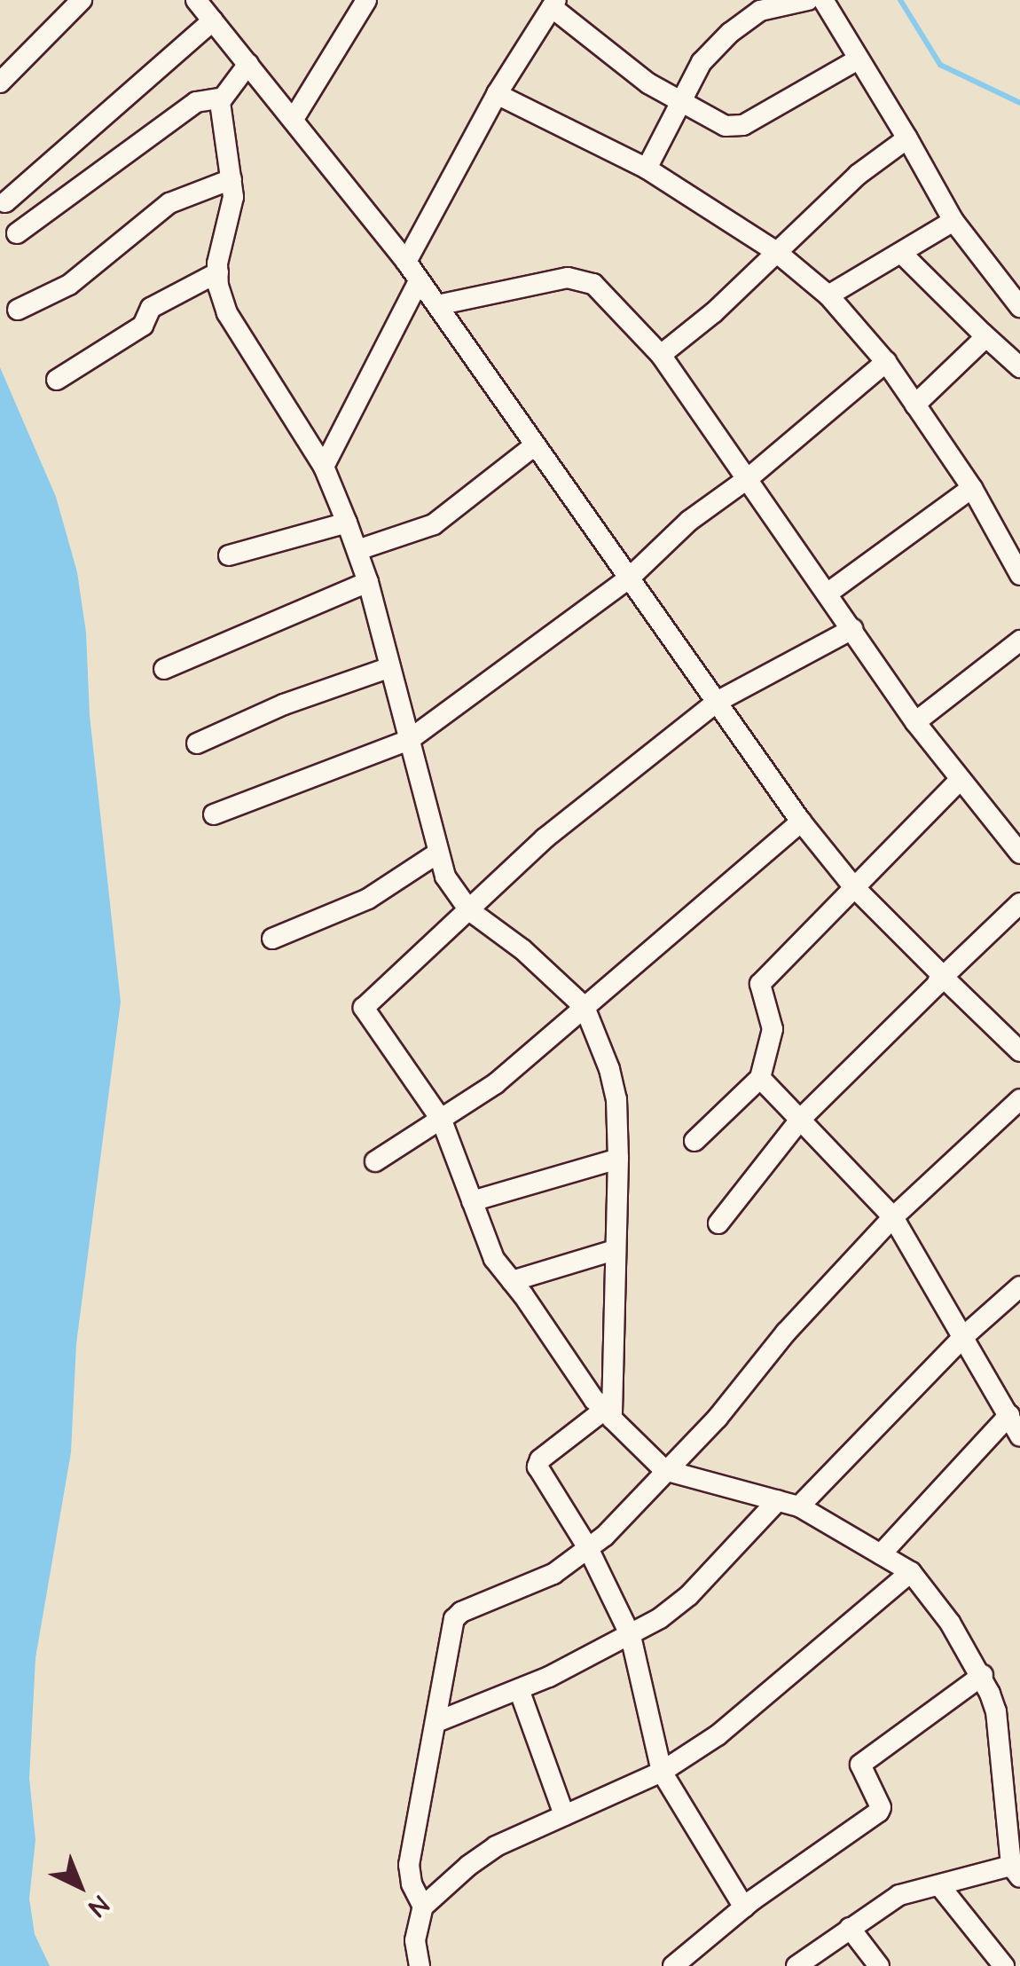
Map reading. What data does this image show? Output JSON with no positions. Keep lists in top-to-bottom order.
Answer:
{
  "north": "bottom right"
}
